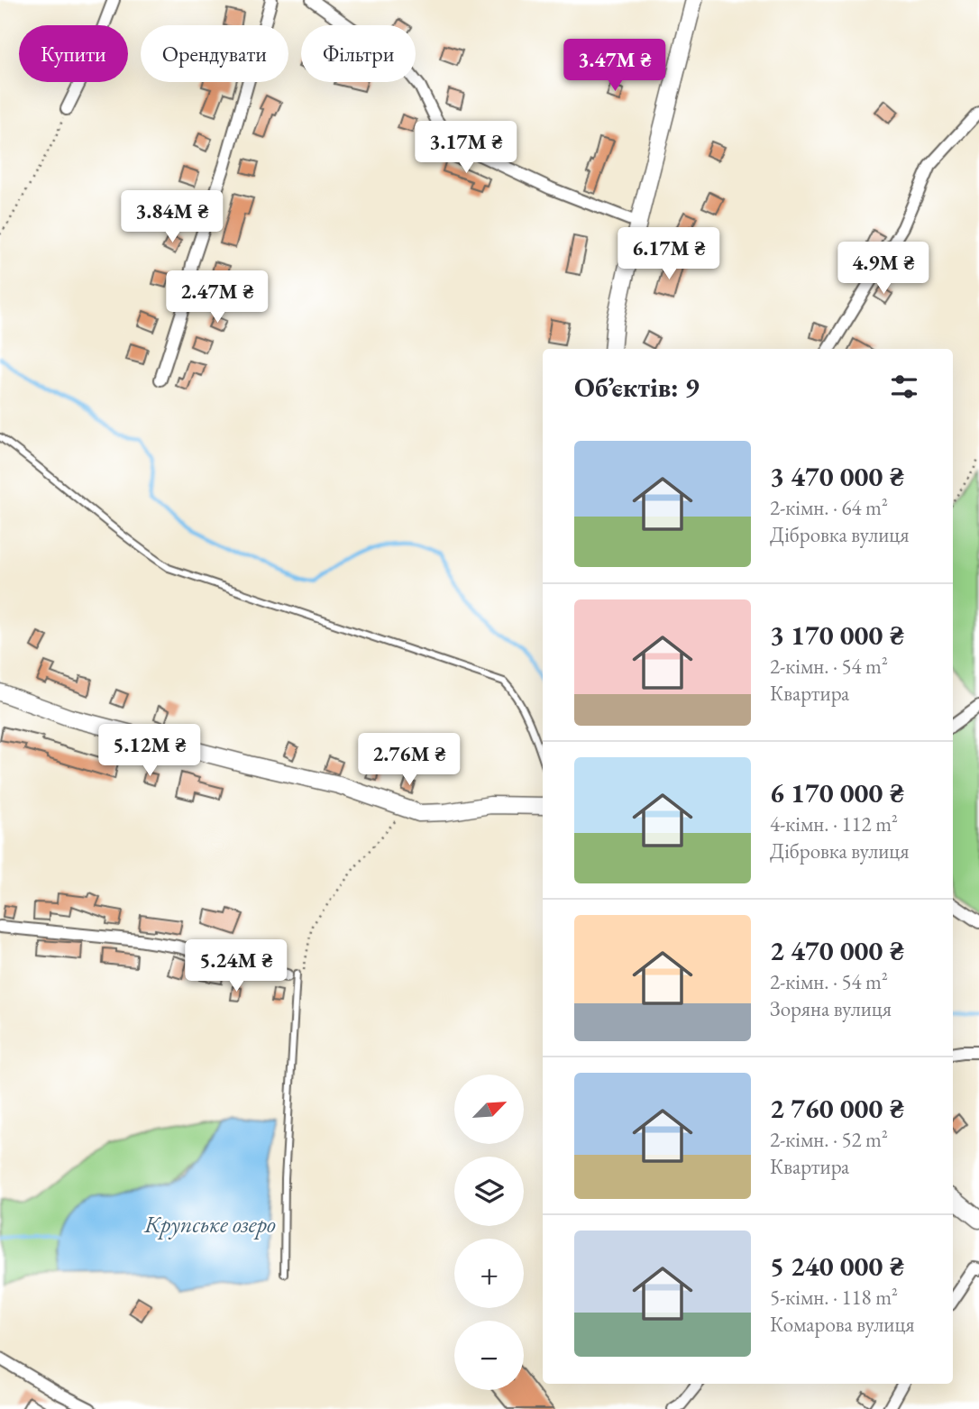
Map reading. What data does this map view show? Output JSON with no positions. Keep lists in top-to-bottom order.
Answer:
{
  "water": ["Крупське озеро"],
  "north": "top right",
  "page": {
    "chip": ["Купити", "Орендувати", "Фільтри"],
    "price": [
      "3.47M ₴",
      "3.17M ₴",
      "3.84M ₴",
      "6.17M ₴",
      "4.9M ₴",
      "2.47M ₴",
      "5.12M ₴",
      "2.76M ₴",
      "5.24M ₴"
    ],
    "heading": "Об’єктів: 9",
    "list": [
      {
        "name": "3 470 000 ₴",
        "note": "2-кімн. · 64 m² · Дібровка вулиця"
      },
      {
        "name": "3 170 000 ₴",
        "note": "2-кімн. · 54 m² · Квартира"
      },
      {
        "name": "6 170 000 ₴",
        "note": "4-кімн. · 112 m² · Дібровка вулиця"
      },
      {
        "name": "2 470 000 ₴",
        "note": "2-кімн. · 54 m² · Зоряна вулиця"
      },
      {
        "name": "2 760 000 ₴",
        "note": "2-кімн. · 52 m² · Квартира"
      },
      {
        "name": "5 240 000 ₴",
        "note": "5-кімн. · 118 m² · Комарова вулиця"
      }
    ],
    "map_buttons": ["+", "−"]
  }
}
